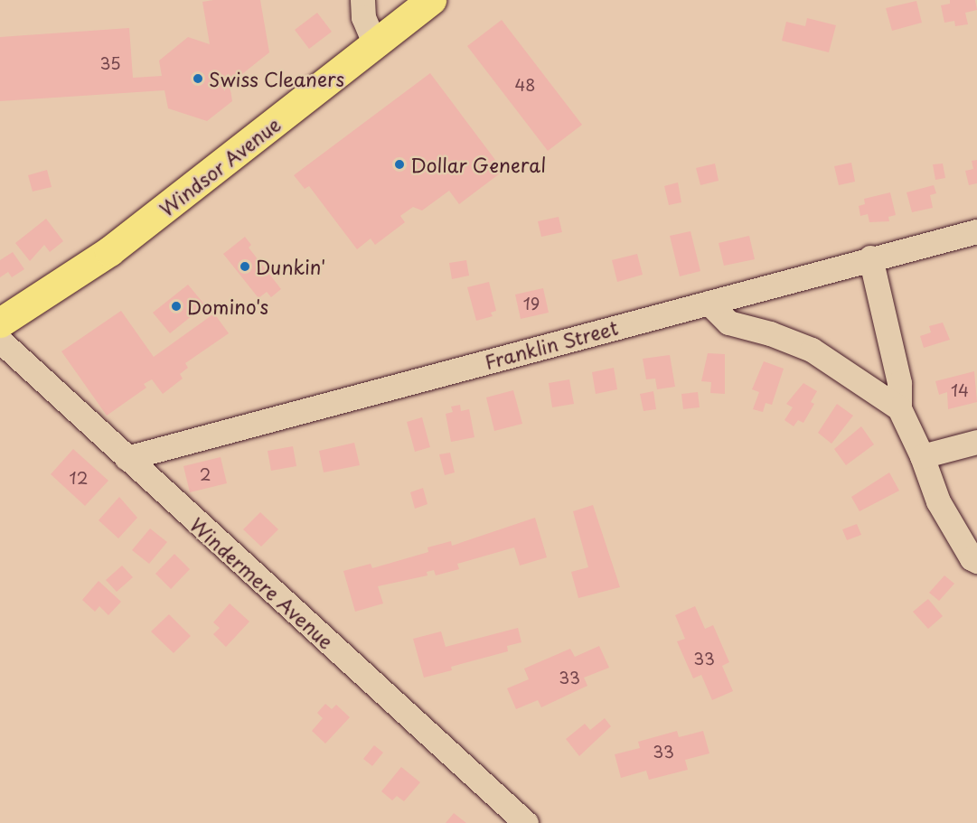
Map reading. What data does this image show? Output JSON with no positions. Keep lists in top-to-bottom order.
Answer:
{
  "streets": {
    "main road": ["Windsor Avenue"],
    "street": ["Franklin Street", "Windermere Avenue"]
  },
  "crossings": [
    ["Franklin Street", "Windermere Avenue"]
  ],
  "places": [
    "Swiss Cleaners",
    "Dollar General",
    "Dunkin'",
    "Domino's"
  ],
  "house_numbers": [
    "35",
    "48",
    "19",
    "14",
    "2",
    "12",
    "33",
    "33",
    "33"
  ]
}
